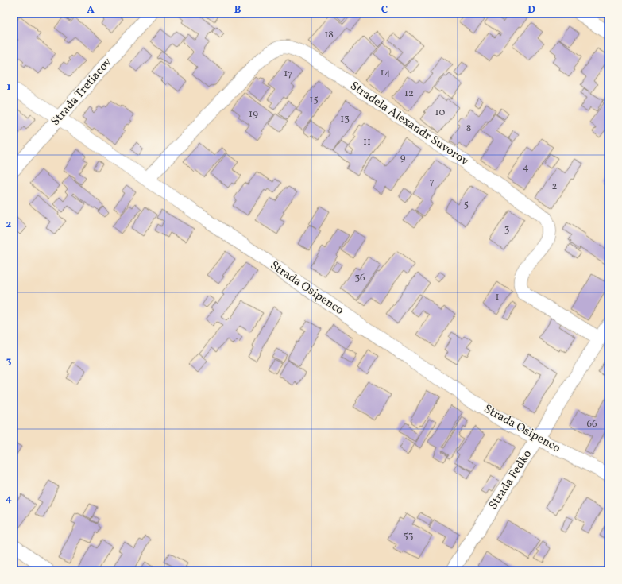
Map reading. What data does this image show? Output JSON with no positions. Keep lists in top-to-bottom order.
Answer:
{
  "streets": {
    "street": [
      "Strada Tretiacov",
      "Stradela Alexandr Suvorov",
      "Strada Osipenco",
      "Strada Fedko"
    ]
  },
  "crossings": [
    ["Strada Tretiacov", "Strada Osipenco"],
    ["Stradela Alexandr Suvorov", "Strada Osipenco"],
    ["Stradela Alexandr Suvorov", "Strada Fedko"],
    ["Strada Osipenco", "Strada Fedko"]
  ],
  "house_numbers": [
    "18",
    "14",
    "17",
    "12",
    "15",
    "10",
    "19",
    "13",
    "8",
    "11",
    "9",
    "4",
    "7",
    "2",
    "5",
    "3",
    "36",
    "1",
    "66",
    "53"
  ],
  "grid": {
    "columns": [
      "A",
      "B",
      "C",
      "D"
    ],
    "rows": [
      "1",
      "2",
      "3",
      "4"
    ]
  }
}
